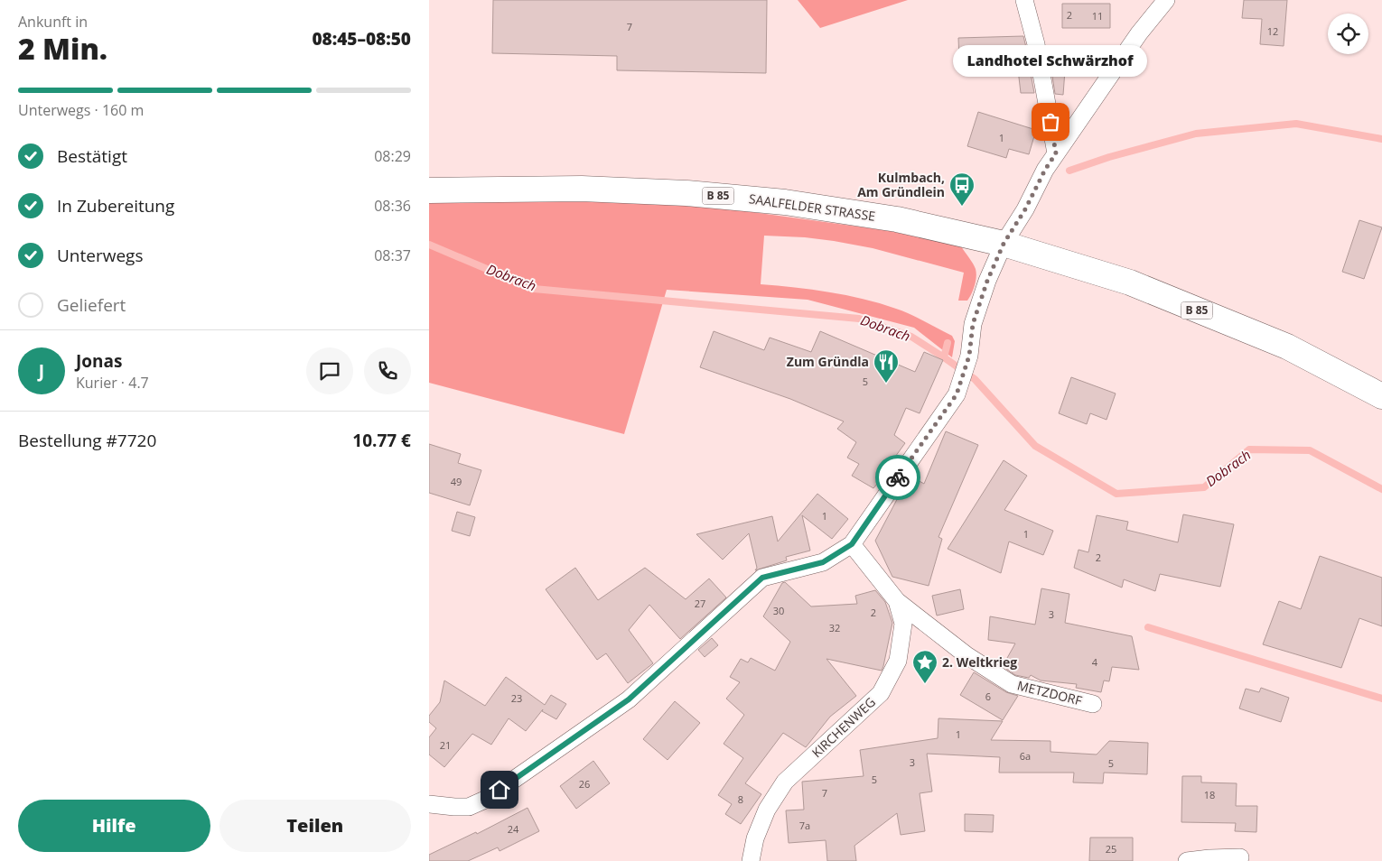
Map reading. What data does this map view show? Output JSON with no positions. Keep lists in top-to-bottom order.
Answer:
{
  "streets": {
    "main road": ["B 85", "SAALFELDER STRASSE"],
    "street": ["METZDORF", "KIRCHENWEG"]
  },
  "crossings": [
    ["B 85", "SAALFELDER STRASSE"],
    ["METZDORF", "KIRCHENWEG"]
  ],
  "water": ["Dobrach"],
  "places": {
    "other": ["Landhotel Schwärzhof"],
    "bus stop": ["Kulmbach, Am Gründlein"],
    "restaurant": ["Zum Gründla"],
    "place": ["2. Weltkrieg"]
  },
  "house_numbers": [
    "2",
    "11",
    "7",
    "12",
    "1",
    "5",
    "49",
    "1",
    "1",
    "2",
    "27",
    "30",
    "2",
    "3",
    "32",
    "4",
    "6",
    "23",
    "1",
    "21",
    "6a",
    "3",
    "5",
    "5",
    "26",
    "7",
    "18",
    "8",
    "7a",
    "24",
    "25"
  ],
  "page": {
    "heading": ["2 Min.", "Ankunft in", "08:45–08:50"],
    "panel": [
      "Jonas",
      "Kurier · 4.7",
      "Bestellung #7720",
      "10.77 €"
    ],
    "bubble": "Landhotel Schwärzhof",
    "bar": "Unterwegs · 160 m",
    "list": [
      ["Bestätigt", "08:29"],
      ["In Zubereitung", "08:36"],
      ["Unterwegs", "08:37"],
      "Geliefert"
    ],
    "round": "J",
    "buttons": ["Hilfe", "Teilen"]
  }
}
